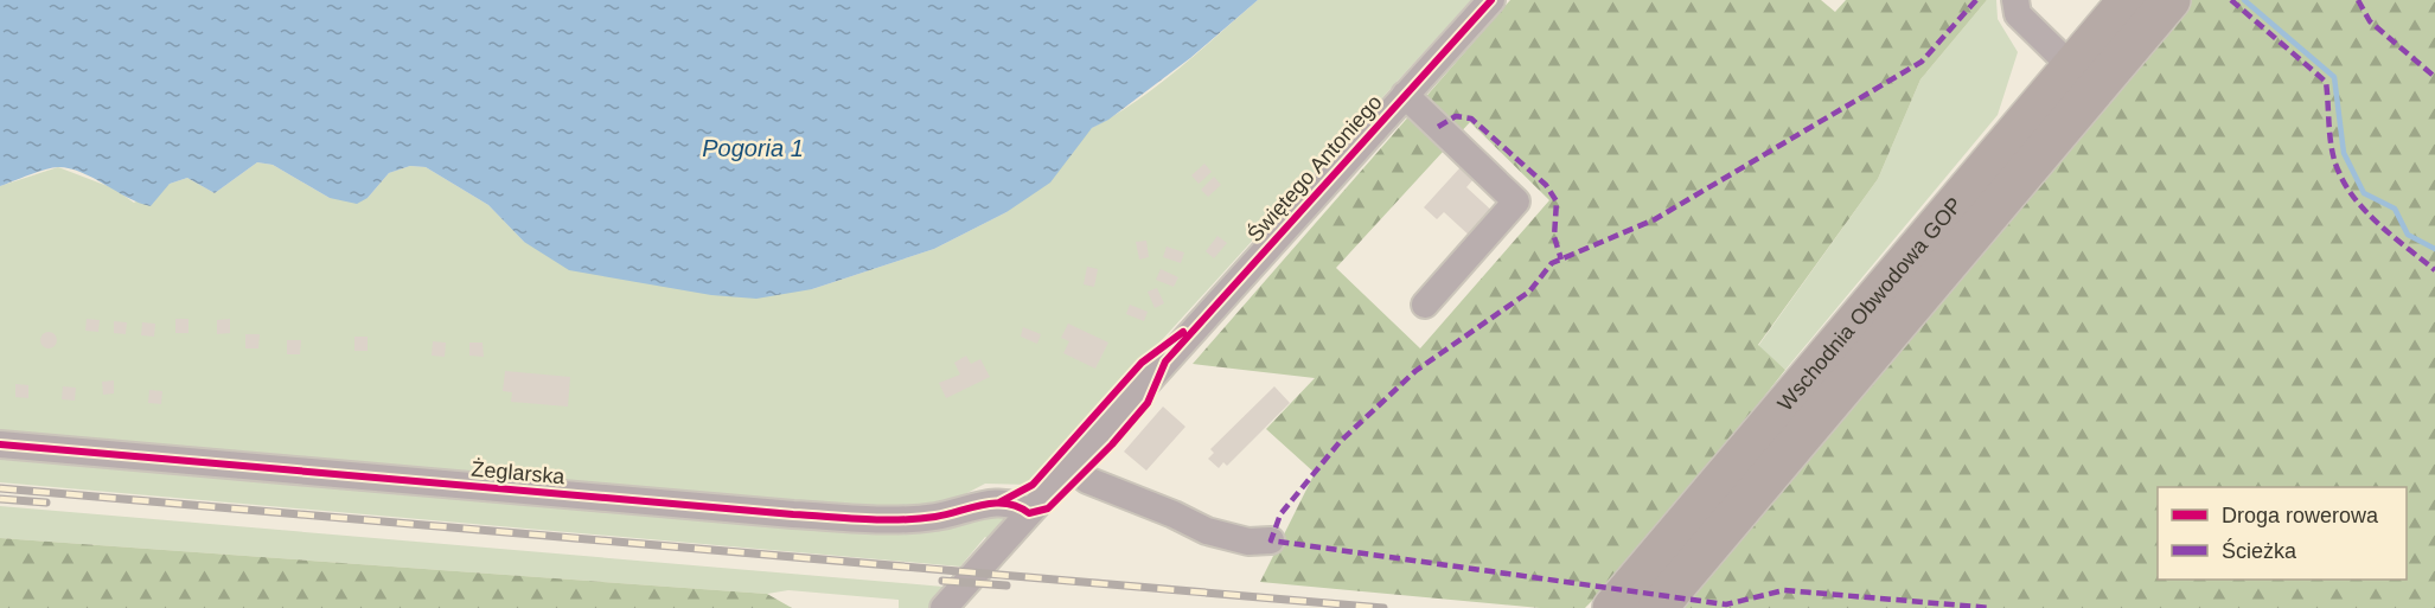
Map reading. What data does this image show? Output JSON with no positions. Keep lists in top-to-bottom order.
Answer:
{
  "streets": {
    "highway": ["Wschodnia Obwodowa GOP"],
    "street": ["Świętego Antoniego", "Żeglarska"]
  },
  "crossings": [
    ["Świętego Antoniego", "Żeglarska"]
  ],
  "water": ["Pogoria 1"],
  "legend": ["Droga rowerowa", "Ścieżka"]
}
